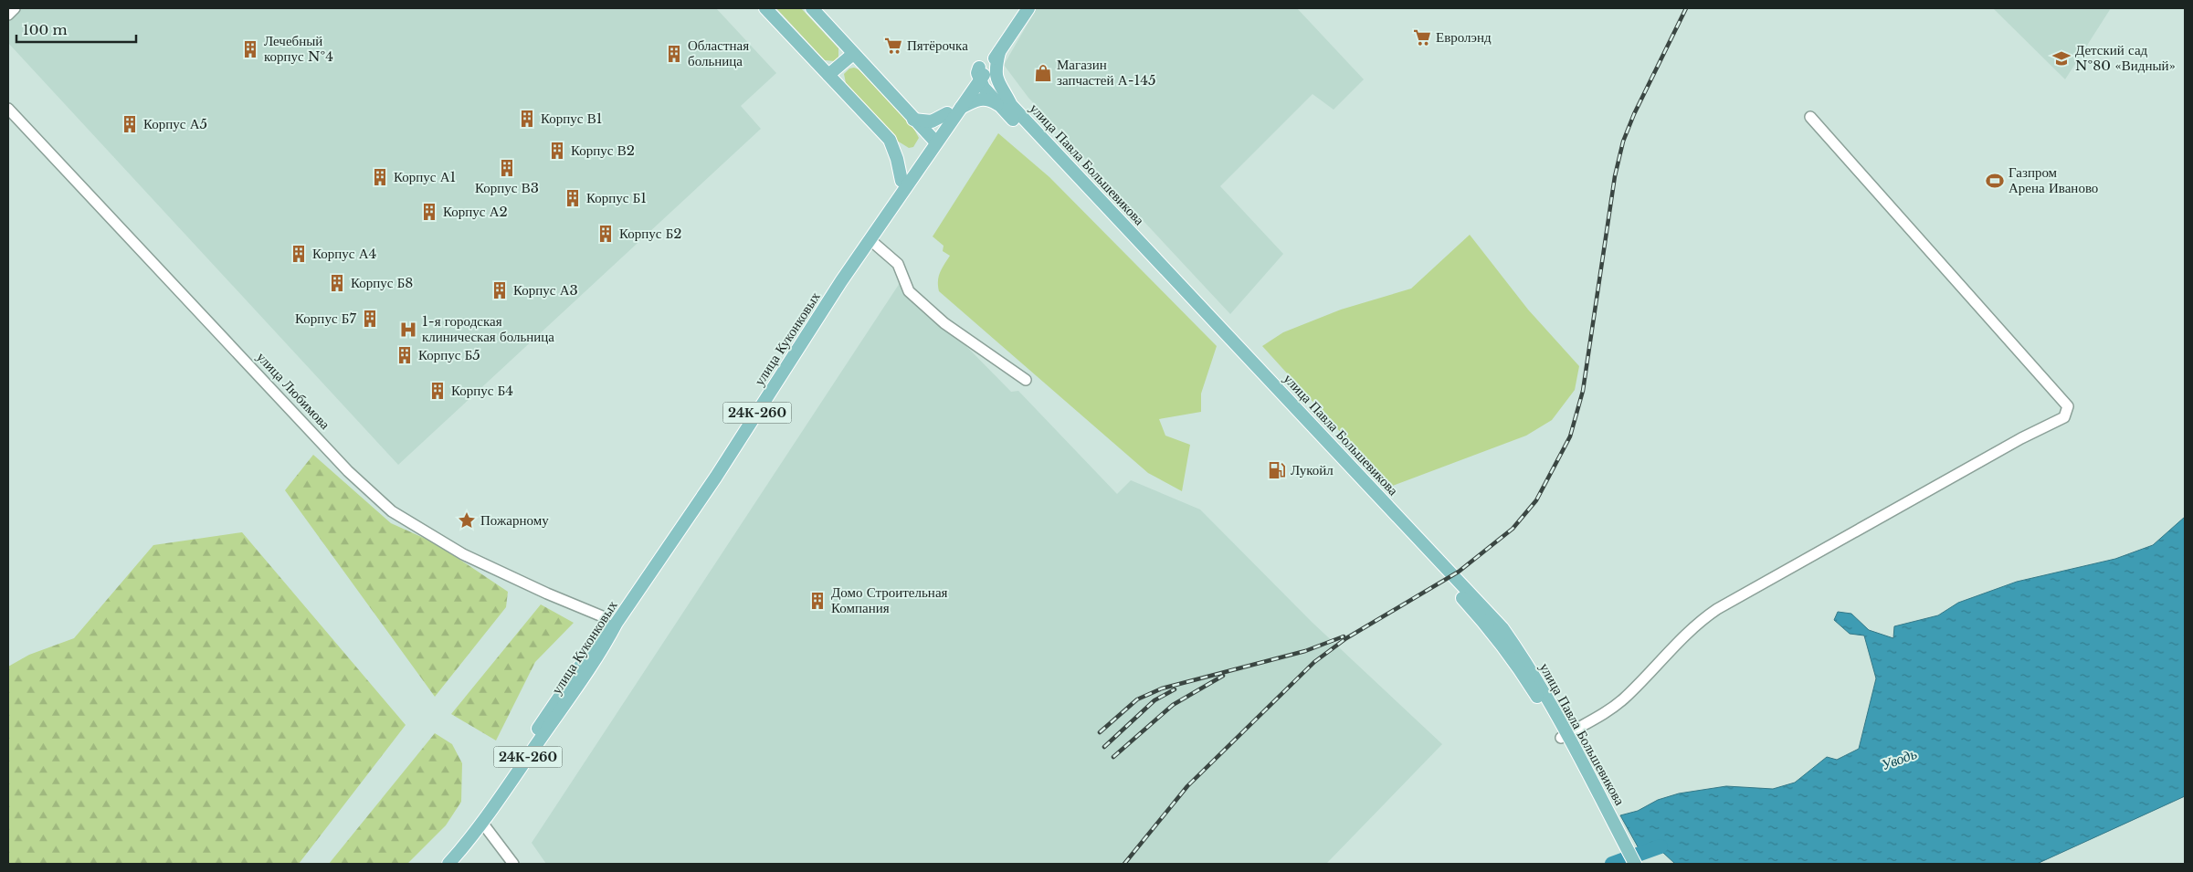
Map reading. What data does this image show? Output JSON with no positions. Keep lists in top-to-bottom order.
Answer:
{
  "streets": {
    "main road": ["улица Павла Большевикова", "улица Куконковых", "24К-260"],
    "street": ["улица Любимова"]
  },
  "crossings": [
    ["улица Павла Большевикова", "улица Куконковых"],
    ["улица Куконковых", "улица Любимова"],
    ["улица Куконковых", "24К-260"]
  ],
  "water": ["Уводь"],
  "places": {
    "supermarket": ["Евролэнд", "Пятёрочка"],
    "building": [
      "Лечебный корпус №4",
      "Областная больница",
      "Корпус В1",
      "Корпус А5",
      "Корпус В2",
      "Корпус В3",
      "Корпус А1",
      "Корпус Б1",
      "Корпус А2",
      "Корпус Б2",
      "Корпус А4",
      "Корпус Б8",
      "Корпус А3",
      "Корпус Б7",
      "Корпус Б5",
      "Корпус Б4",
      "Домо Строительная Компания"
    ],
    "school or university": ["Детский сад №80 «Видный»"],
    "shop": ["Магазин запчастей А-145"],
    "sports": ["Газпром Арена Иваново"],
    "hospital": ["1-я городская клиническая больница"],
    "fuel station": ["Лукойл"],
    "place": ["Пожарному"]
  },
  "scale_bar": "100 m"
}
